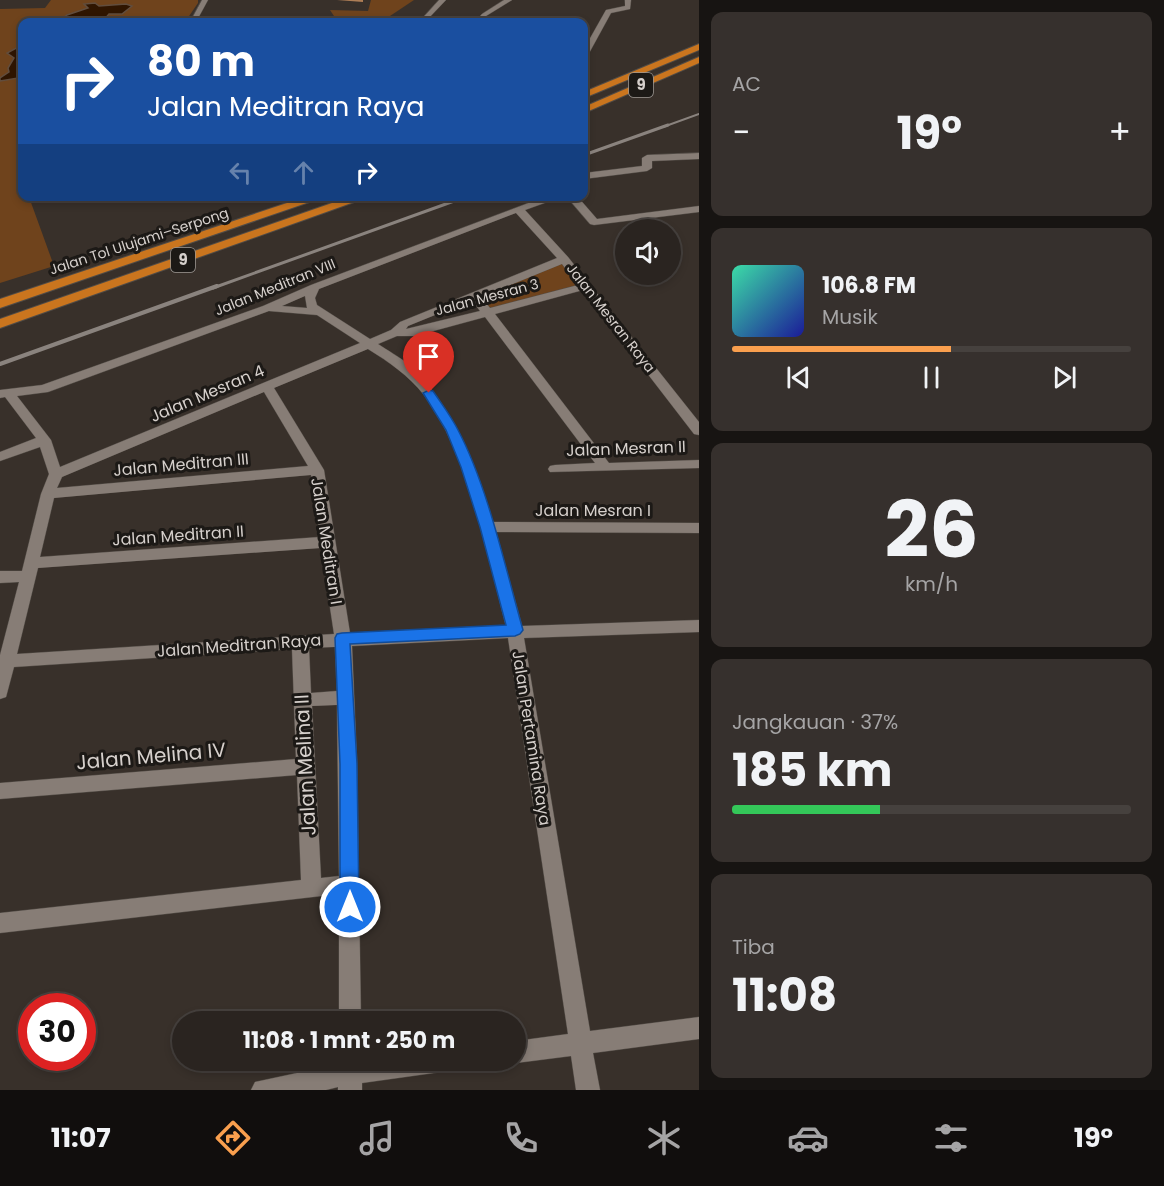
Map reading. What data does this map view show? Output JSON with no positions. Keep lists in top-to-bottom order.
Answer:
{
  "streets": {
    "highway": ["9", "Jalan Tol Ulujami–Serpong"],
    "street": [
      "Jalan Meditran VIII",
      "Jalan Mesran 3",
      "Jalan Mesran Raya",
      "Jalan Mesran 4",
      "Jalan Mesran II",
      "Jalan Meditran III",
      "Jalan Mesran I",
      "Jalan Meditran II",
      "Jalan Meditran I",
      "Jalan Meditran Raya",
      "Jalan Pertamina Raya",
      "Jalan Melina IV",
      "Jalan Melina II"
    ]
  },
  "crossings": [
    ["Jalan Meditran VIII", "Jalan Mesran Raya"],
    ["Jalan Meditran VIII", "Jalan Pertamina Raya"],
    ["Jalan Mesran 3", "Jalan Mesran Raya"],
    ["Jalan Mesran 3", "Jalan Mesran 4"],
    ["Jalan Mesran 3", "Jalan Pertamina Raya"],
    ["Jalan Mesran 4", "Jalan Meditran I"],
    ["Jalan Mesran 4", "Jalan Pertamina Raya"],
    ["Jalan Meditran III", "Jalan Meditran I"],
    ["Jalan Mesran I", "Jalan Pertamina Raya"],
    ["Jalan Meditran II", "Jalan Meditran I"],
    ["Jalan Meditran I", "Jalan Meditran Raya"],
    ["Jalan Meditran Raya", "Jalan Pertamina Raya"],
    ["Jalan Meditran Raya", "Jalan Melina II"],
    ["Jalan Melina IV", "Jalan Melina II"]
  ],
  "page": {
    "tile": [
      "AC",
      ["26", "km/h"],
      ["Jangkauan · 37%", "185 km"],
      ["Tiba", "11:08"]
    ],
    "turn": ["80 m", "Jalan Meditran Raya"],
    "heat": ["−", "19°", "+"],
    "song": ["106.8 FM", "Musik"],
    "limit": "30",
    "trip": "11:08 · 1 mnt · 250 m",
    "tabs": ["11:07", "19°"]
  }
}
